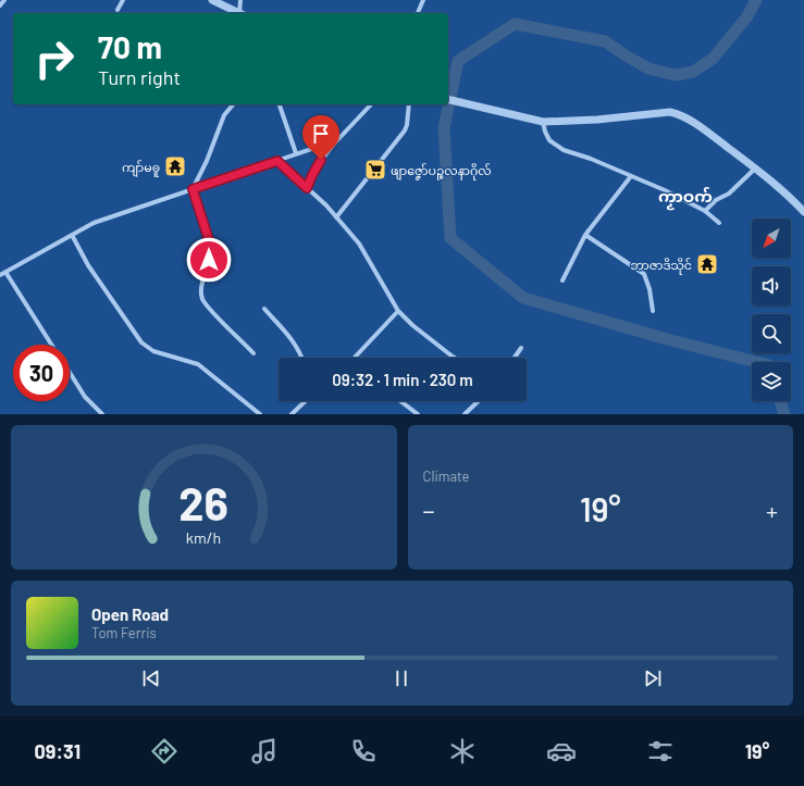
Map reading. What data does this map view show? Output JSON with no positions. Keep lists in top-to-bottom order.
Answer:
{
  "districts": ["ကၟာဝက်"],
  "places": {
    "temple": ["ကျာ်မၜူ", "ဘာဇာဒိသိုင်"],
    "supermarket": ["ဖျာဇၞော်ပဉ္စလနာဂိုလ်"]
  },
  "north": "bottom left",
  "page": {
    "turn": ["70 m", "Turn right"],
    "limit": "30",
    "trip": "09:32 · 1 min · 230 m",
    "tile": "Climate",
    "heat": ["−", "19°", "+"],
    "song": ["Open Road", "Tom Ferris"],
    "tabs": ["09:31", "19°"],
    "gauge": ["26", "km/h"]
  }
}
